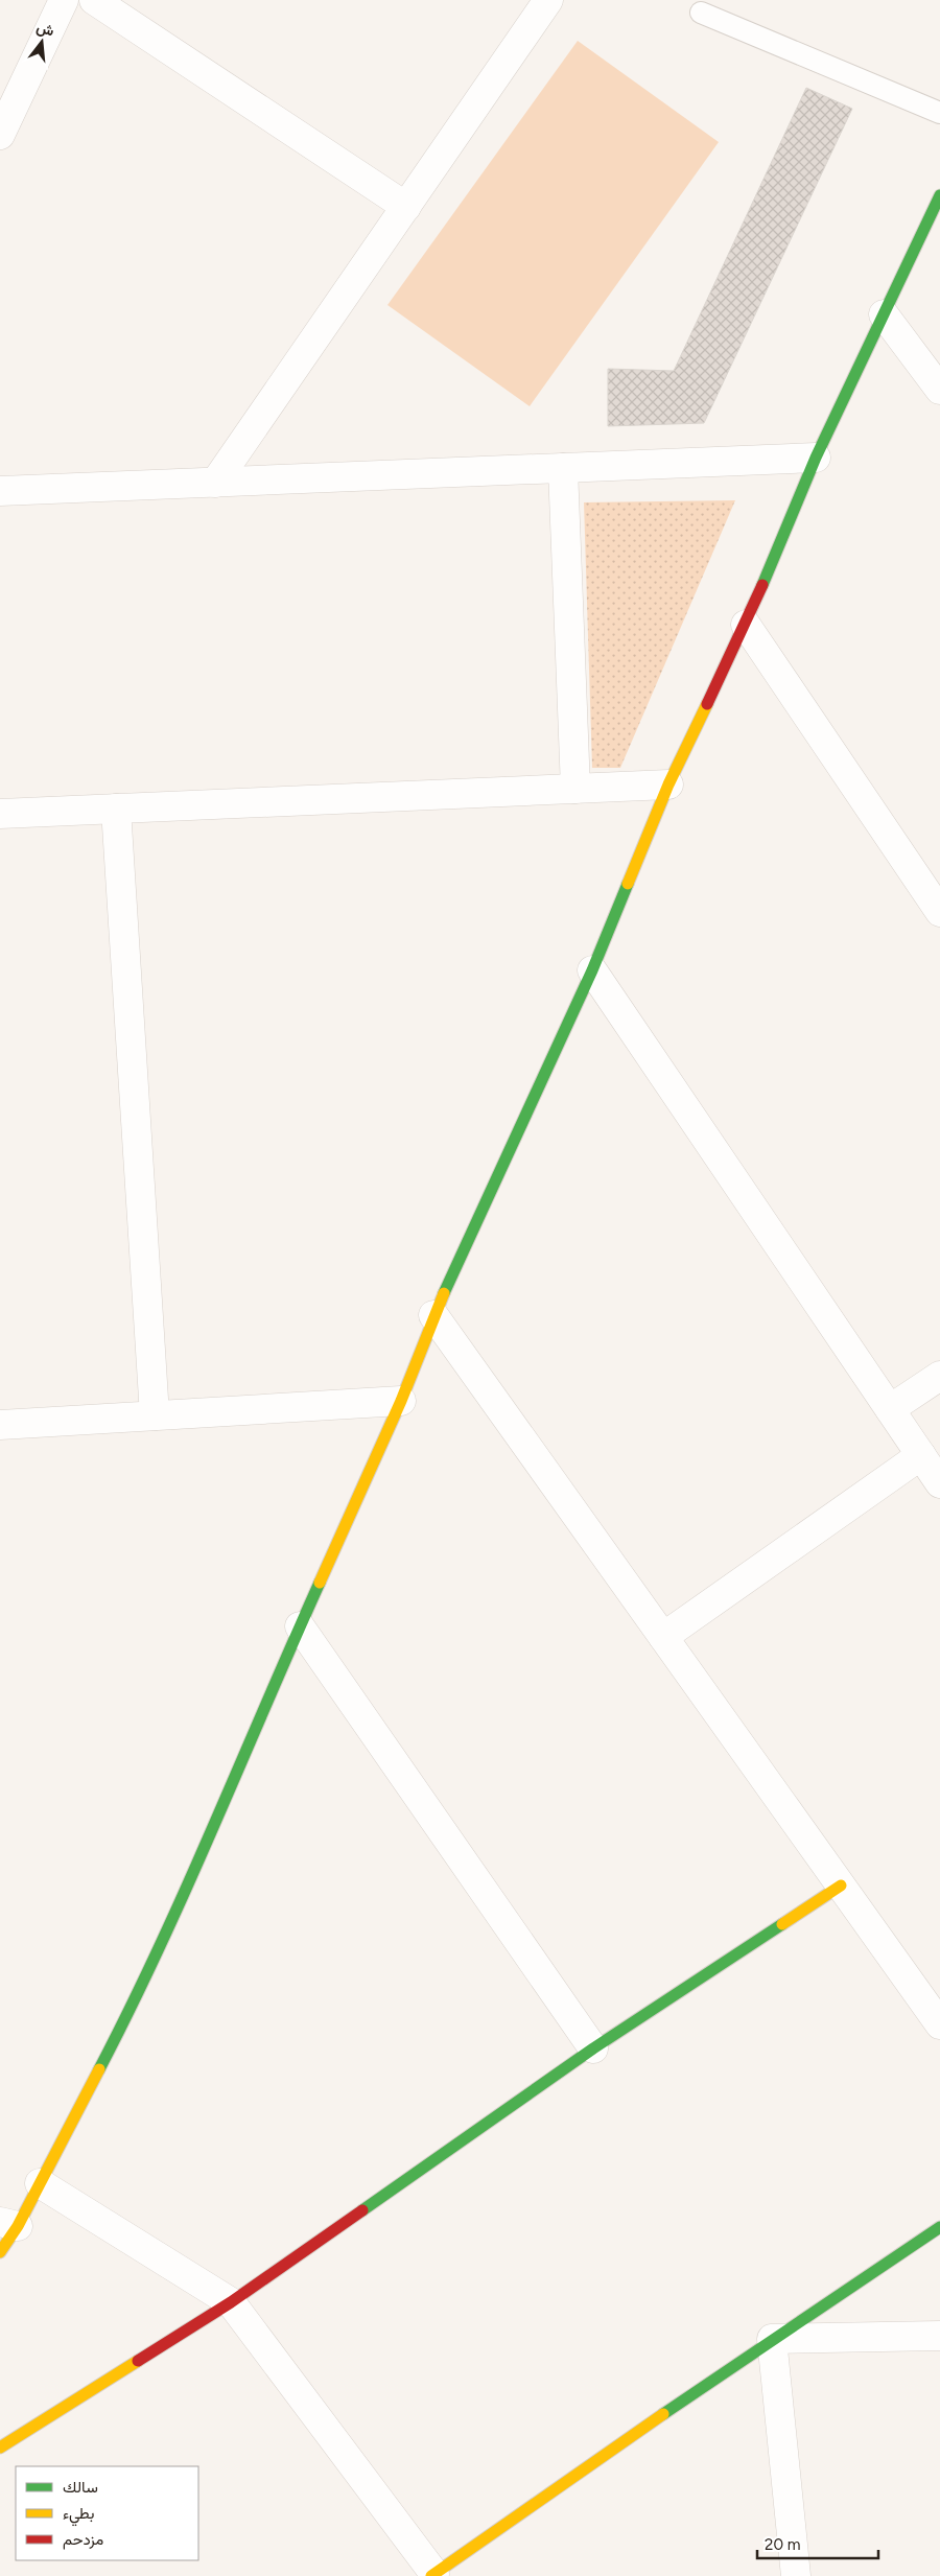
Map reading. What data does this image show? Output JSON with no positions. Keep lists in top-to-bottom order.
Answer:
{
  "legend": ["سالك", "بطيء", "مزدحم"],
  "scale_bar": "20 m",
  "north": "top"
}
